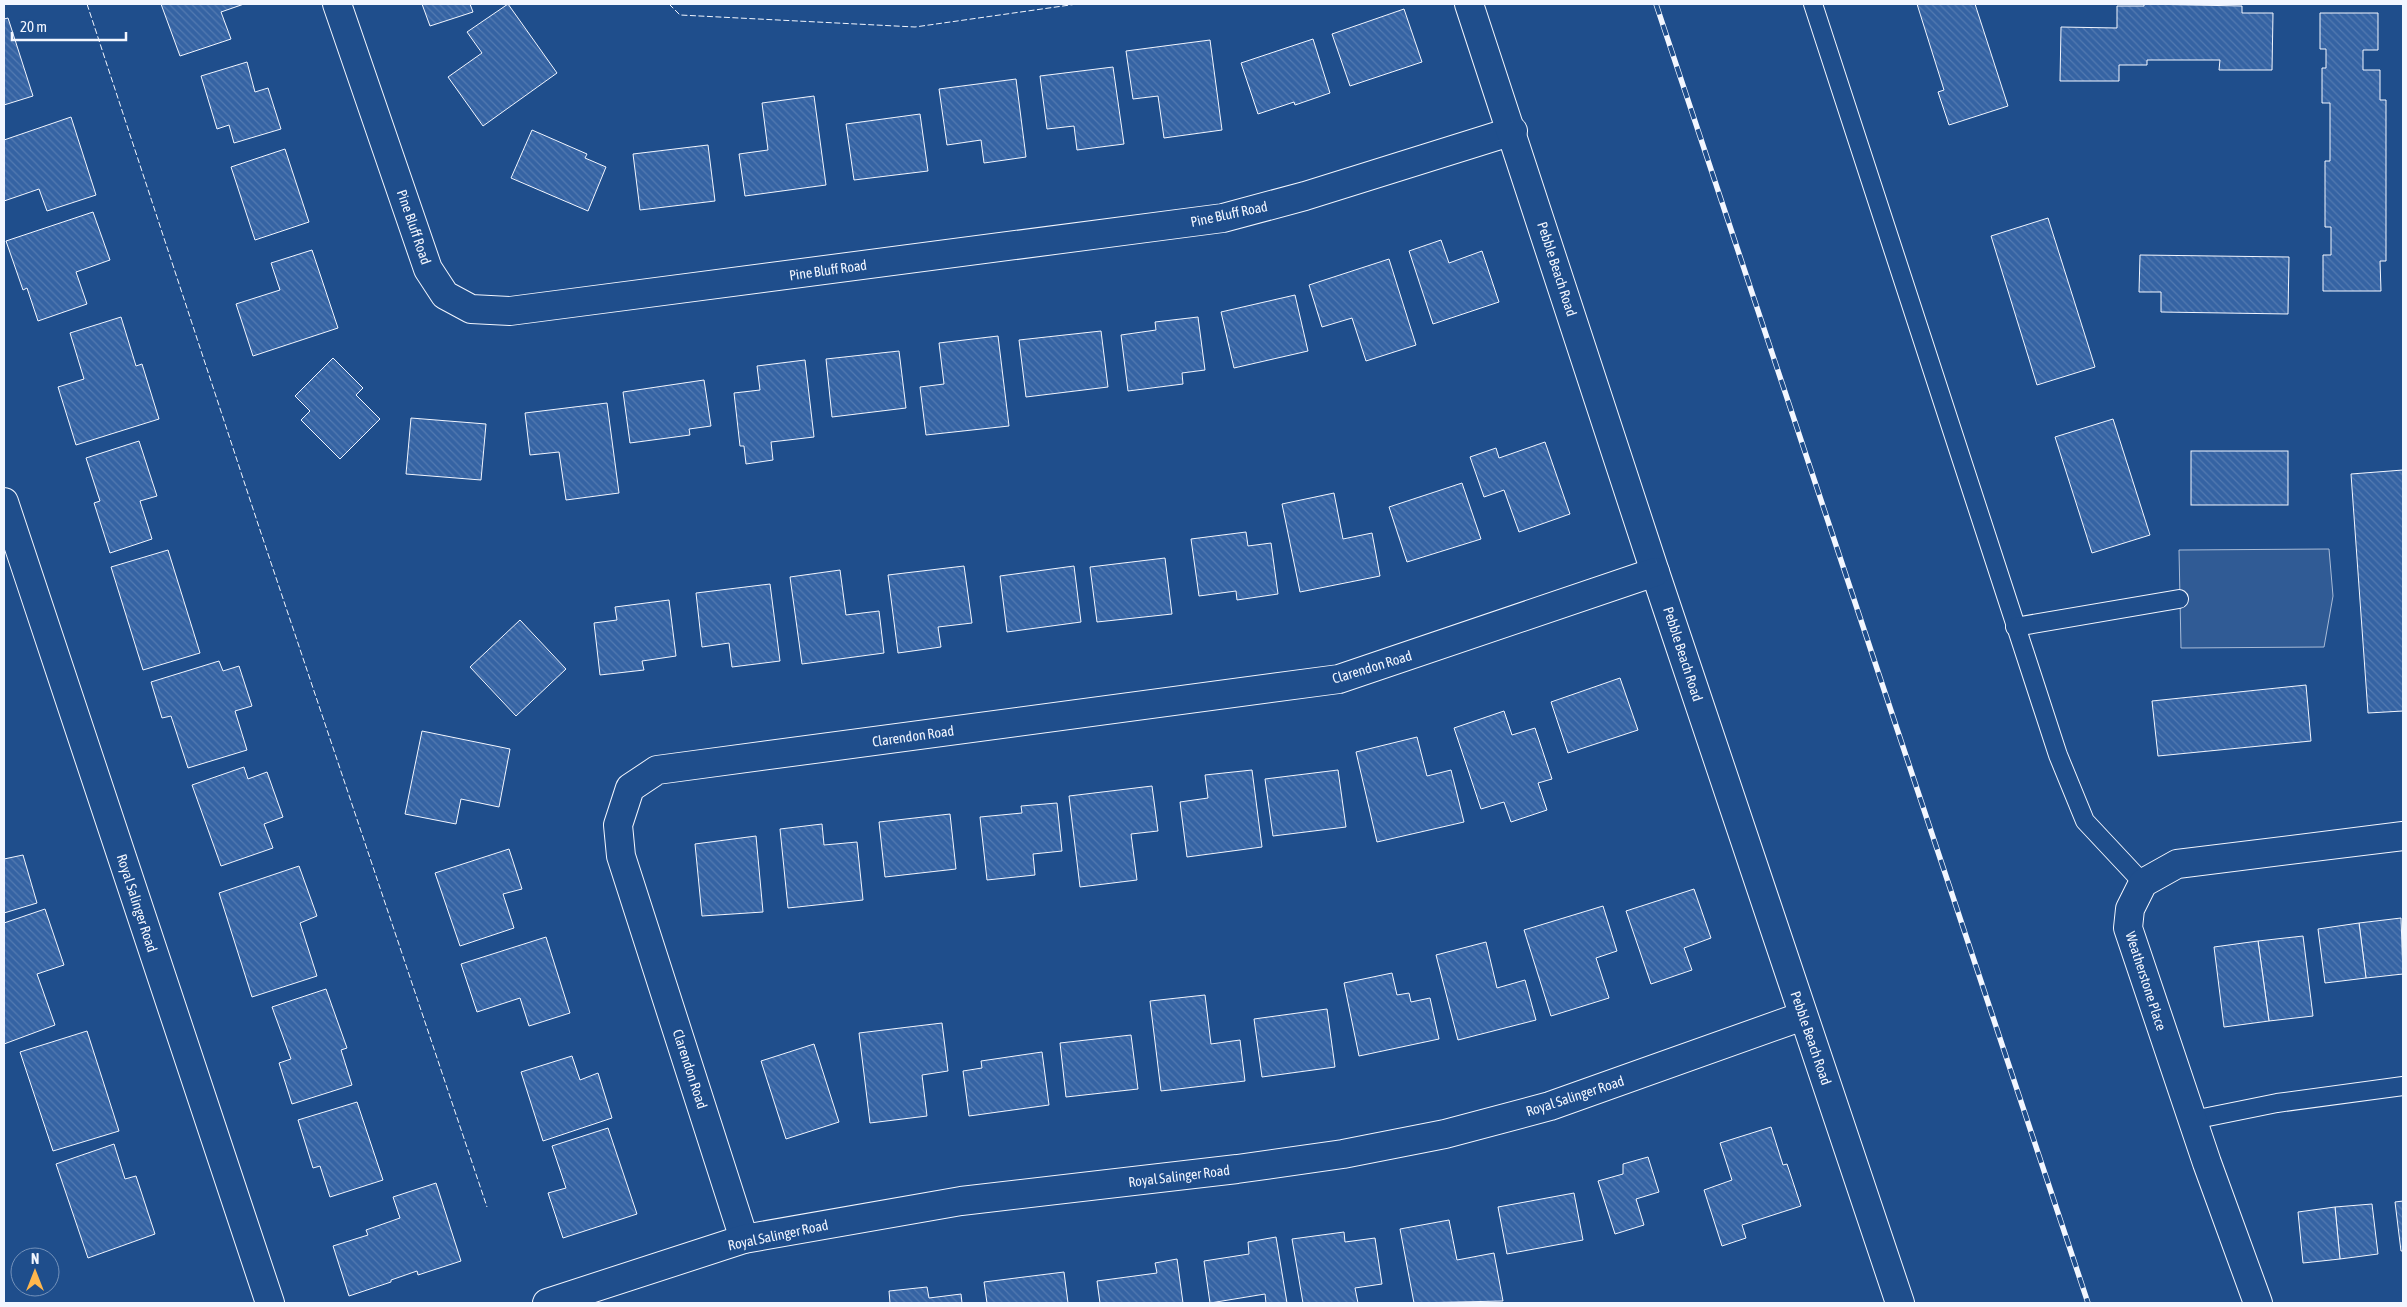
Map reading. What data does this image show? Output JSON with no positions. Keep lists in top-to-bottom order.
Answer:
{
  "streets": {
    "street": [
      "Pine Bluff Road",
      "Pebble Beach Road",
      "Clarendon Road",
      "Royal Salinger Road",
      "Weatherstone Place"
    ]
  },
  "crossings": [
    ["Pine Bluff Road", "Pebble Beach Road"],
    ["Pebble Beach Road", "Clarendon Road"],
    ["Pebble Beach Road", "Royal Salinger Road"],
    ["Clarendon Road", "Royal Salinger Road"]
  ],
  "scale_bar": "20 m",
  "north": "top"
}
